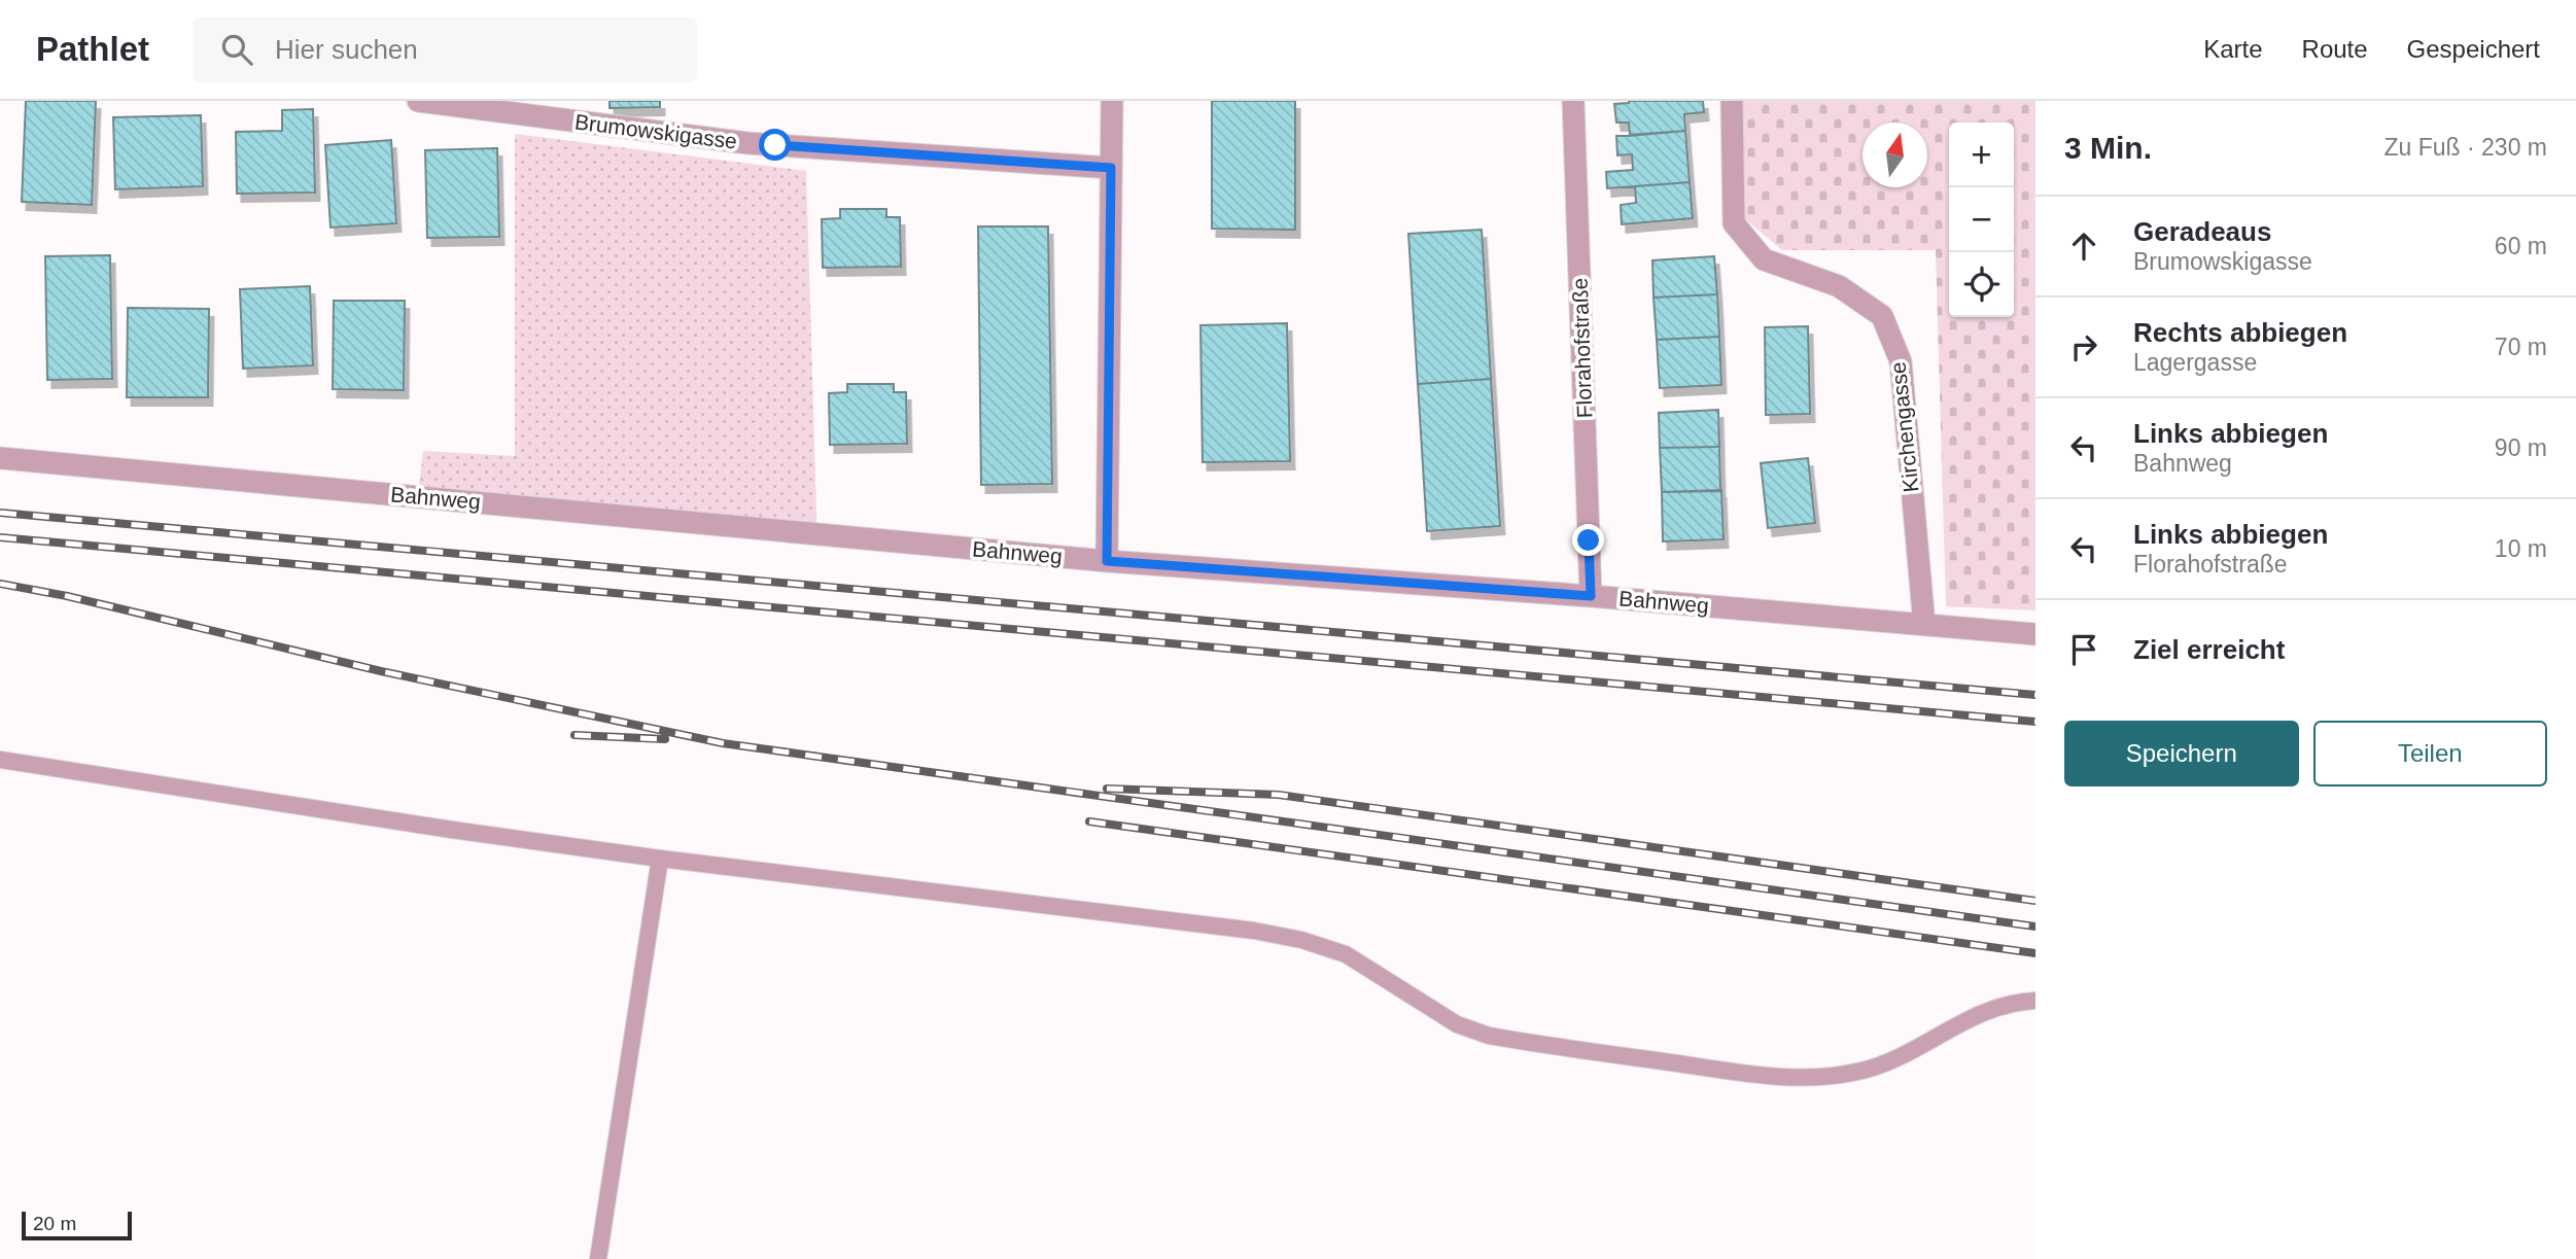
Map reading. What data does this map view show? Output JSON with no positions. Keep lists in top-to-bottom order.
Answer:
{
  "streets": {
    "street": [
      "Brumowskigasse",
      "Florahofstraße",
      "Kirchengasse",
      "Bahnweg"
    ]
  },
  "crossings": [
    ["Florahofstraße", "Bahnweg"],
    ["Kirchengasse", "Bahnweg"]
  ],
  "scale_bar": "20 m",
  "north": "top",
  "page": {
    "header": "Pathlet",
    "search": "Hier suchen",
    "nav": ["Karte", "Route", "Gespeichert"],
    "heading": ["3 Min.", "Zu Fuß · 230 m"],
    "map_buttons": ["+", "−"],
    "list": [
      ["Geradeaus", "Brumowskigasse", "60 m"],
      ["Rechts abbiegen", "Lagergasse", "70 m"],
      ["Links abbiegen", "Bahnweg", "90 m"],
      ["Links abbiegen", "Florahofstraße", "10 m"],
      "Ziel erreicht"
    ],
    "buttons": ["Speichern", "Teilen"],
    "scale": "20 m"
  }
}
